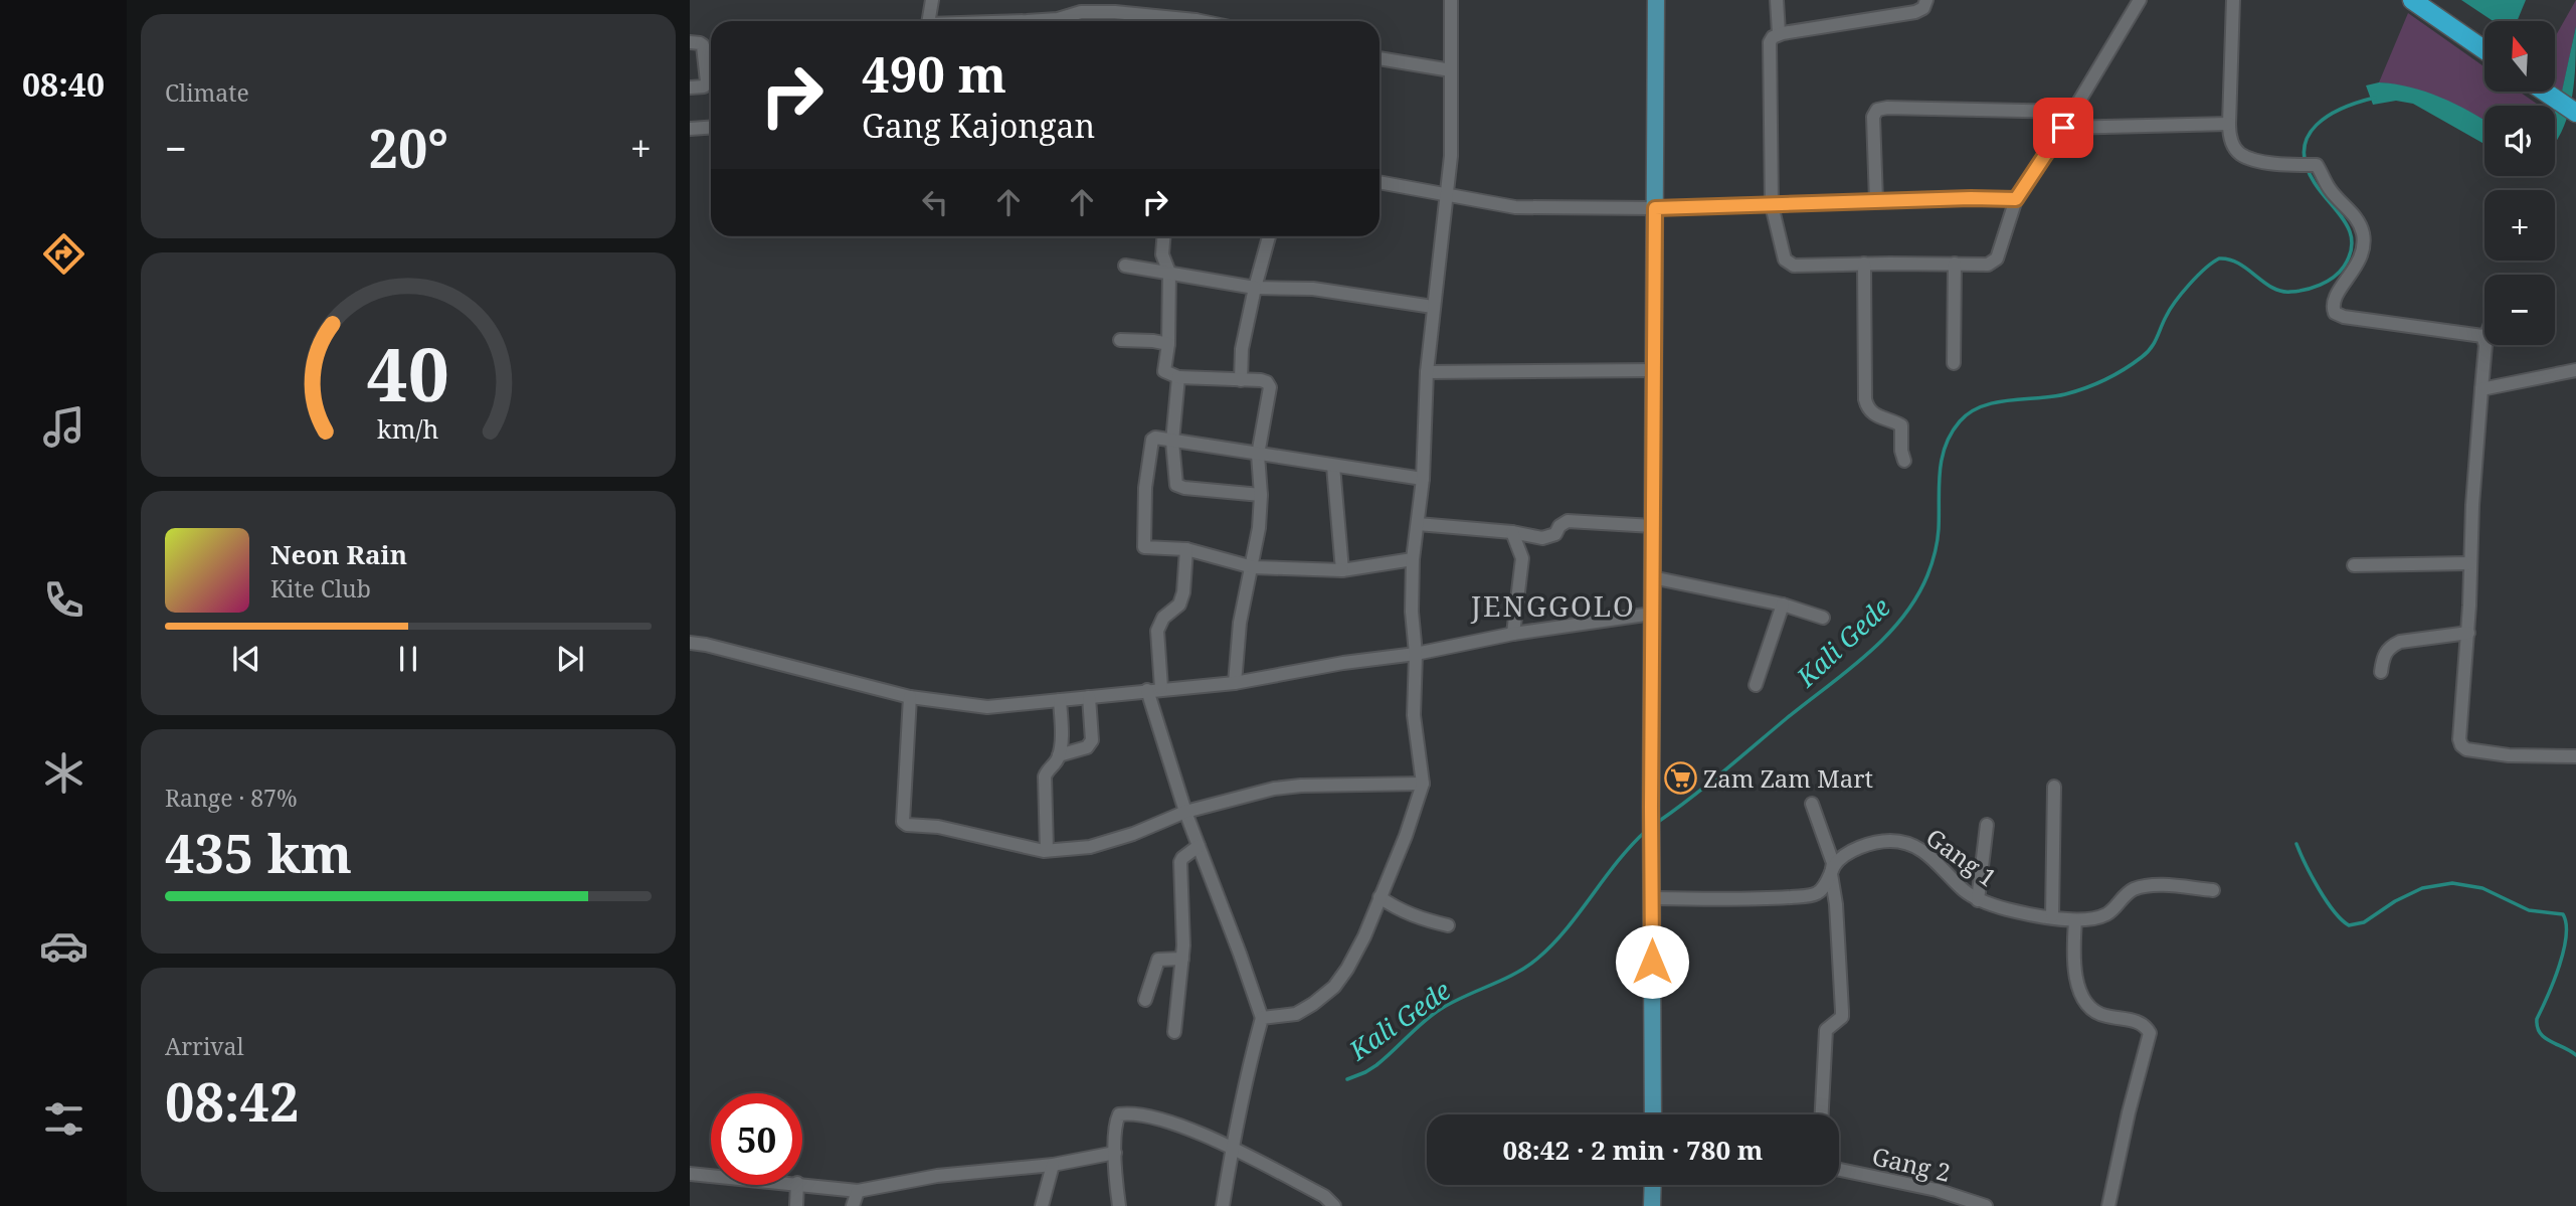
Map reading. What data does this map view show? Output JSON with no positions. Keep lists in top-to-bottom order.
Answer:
{
  "streets": {
    "street": ["Gang 1", "Gang 2"]
  },
  "districts": ["JENGGOLO"],
  "water": ["Kali Gede"],
  "places": {
    "supermarket": ["Zam Zam Mart"]
  },
  "north": "top",
  "page": {
    "tabs": "08:40",
    "tile": [
      "Climate",
      ["Range · 87%", "435 km"],
      ["Arrival", "08:42"]
    ],
    "map_buttons": ["+", "−"],
    "turn": ["490 m", "Gang Kajongan"],
    "heat": ["−", "20°", "+"],
    "song": ["Neon Rain", "Kite Club"],
    "limit": "50",
    "trip": "08:42 · 2 min · 780 m",
    "gauge": ["40", "km/h"]
  }
}
